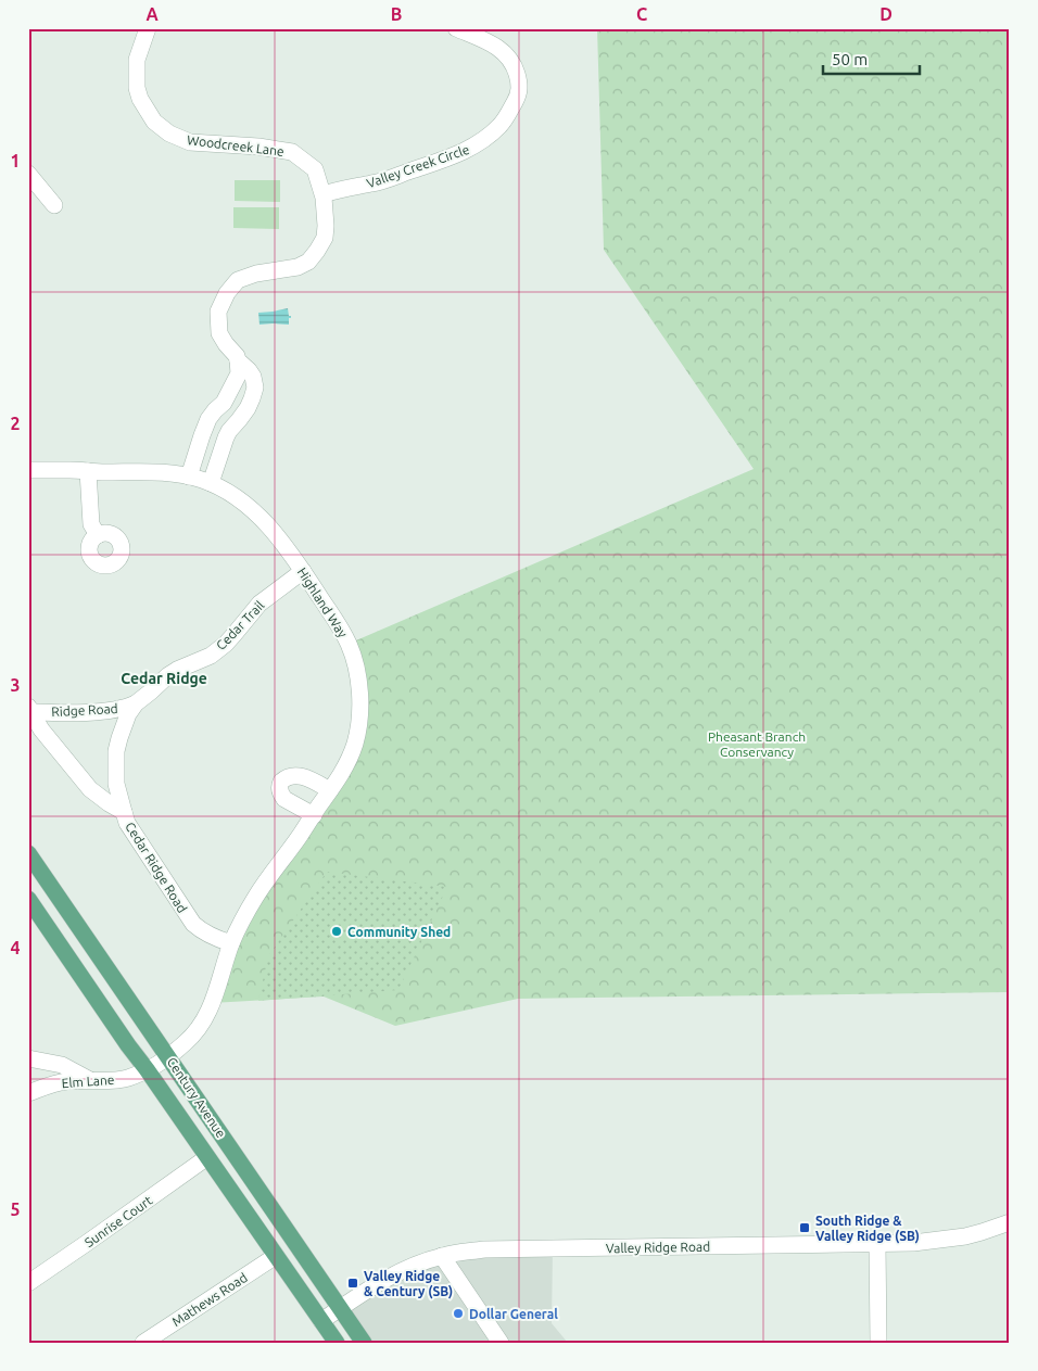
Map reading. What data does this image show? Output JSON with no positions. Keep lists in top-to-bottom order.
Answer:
{
  "streets": {
    "main road": ["Century Avenue"],
    "street": [
      "Woodcreek Lane",
      "Valley Creek Circle",
      "Highland Way",
      "Cedar Trail",
      "Ridge Road",
      "Cedar Ridge Road",
      "Elm Lane",
      "Sunrise Court",
      "Valley Ridge Road",
      "Mathews Road"
    ]
  },
  "crossings": [
    ["Woodcreek Lane", "Valley Creek Circle"],
    ["Woodcreek Lane", "Highland Way"],
    ["Highland Way", "Cedar Trail"],
    ["Highland Way", "Cedar Ridge Road"],
    ["Highland Way", "Elm Lane"],
    ["Highland Way", "Century Avenue"],
    ["Cedar Trail", "Ridge Road"],
    ["Cedar Trail", "Cedar Ridge Road"],
    ["Ridge Road", "Cedar Ridge Road"],
    ["Elm Lane", "Century Avenue"],
    ["Century Avenue", "Sunrise Court"],
    ["Century Avenue", "Valley Ridge Road"],
    ["Century Avenue", "Mathews Road"]
  ],
  "districts": ["Cedar Ridge"],
  "parks": ["Pheasant Branch Conservancy"],
  "places": {
    "other": ["Community Shed", "Dollar General"],
    "transit": ["South Ridge & Valley Ridge (SB)", "Valley Ridge & Century (SB)"]
  },
  "scale_bar": "50 m",
  "grid": {
    "columns": [
      "A",
      "B",
      "C",
      "D"
    ],
    "rows": [
      "1",
      "2",
      "3",
      "4",
      "5"
    ]
  }
}
